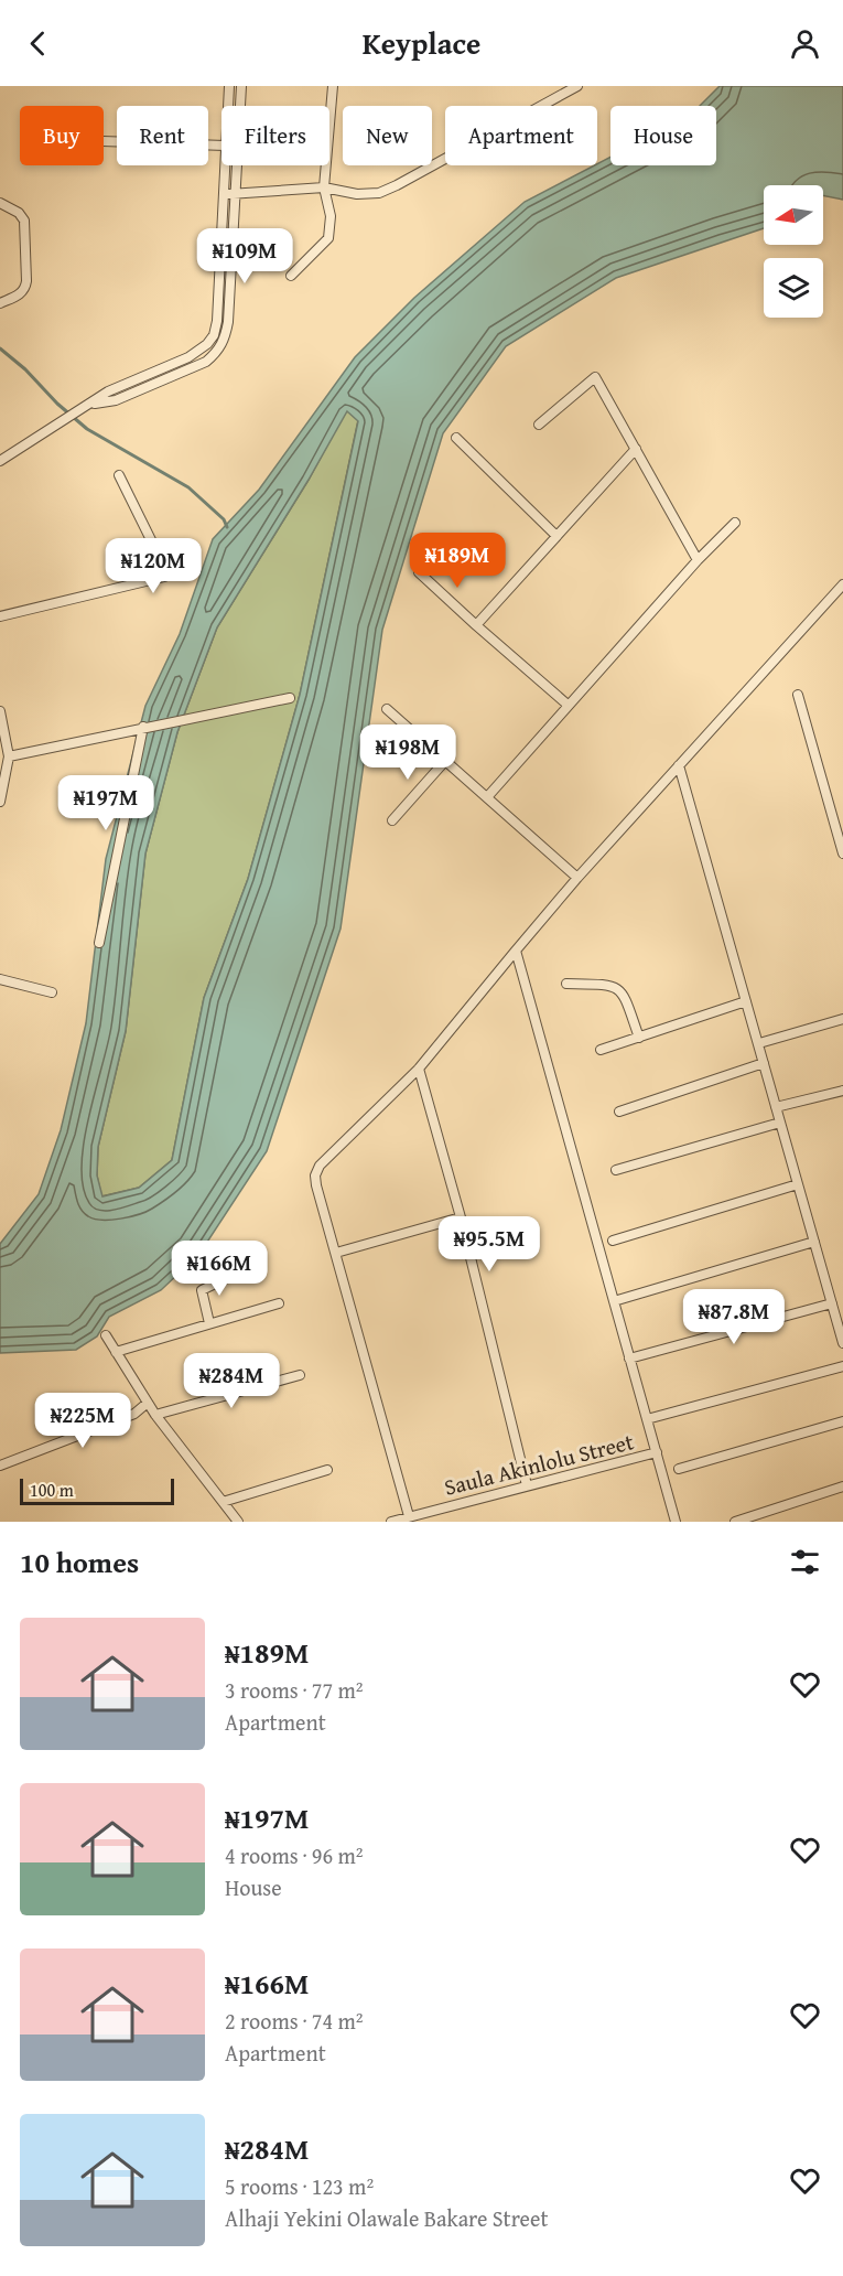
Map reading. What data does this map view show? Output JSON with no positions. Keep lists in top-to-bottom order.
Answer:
{
  "streets": {
    "street": ["Saula Akinlolu Street"]
  },
  "scale_bar": "100 m",
  "north": "left",
  "page": {
    "header": "Keyplace",
    "chip": [
      "Buy",
      "Rent",
      "Filters",
      "New",
      "Apartment",
      "House"
    ],
    "price": [
      "₦109M",
      "₦189M",
      "₦120M",
      "₦198M",
      "₦197M",
      "₦95.5M",
      "₦166M",
      "₦87.8M",
      "₦284M",
      "₦225M"
    ],
    "scale": "100 m",
    "heading": "10 homes",
    "list": [
      {
        "name": "₦189M",
        "note": "3 rooms · 77 m² · Apartment"
      },
      {
        "name": "₦197M",
        "note": "4 rooms · 96 m² · House"
      },
      {
        "name": "₦166M",
        "note": "2 rooms · 74 m² · Apartment"
      },
      {
        "name": "₦284M",
        "note": "5 rooms · 123 m² · Alhaji Yekini Olawale Bakare Street"
      }
    ]
  }
}
